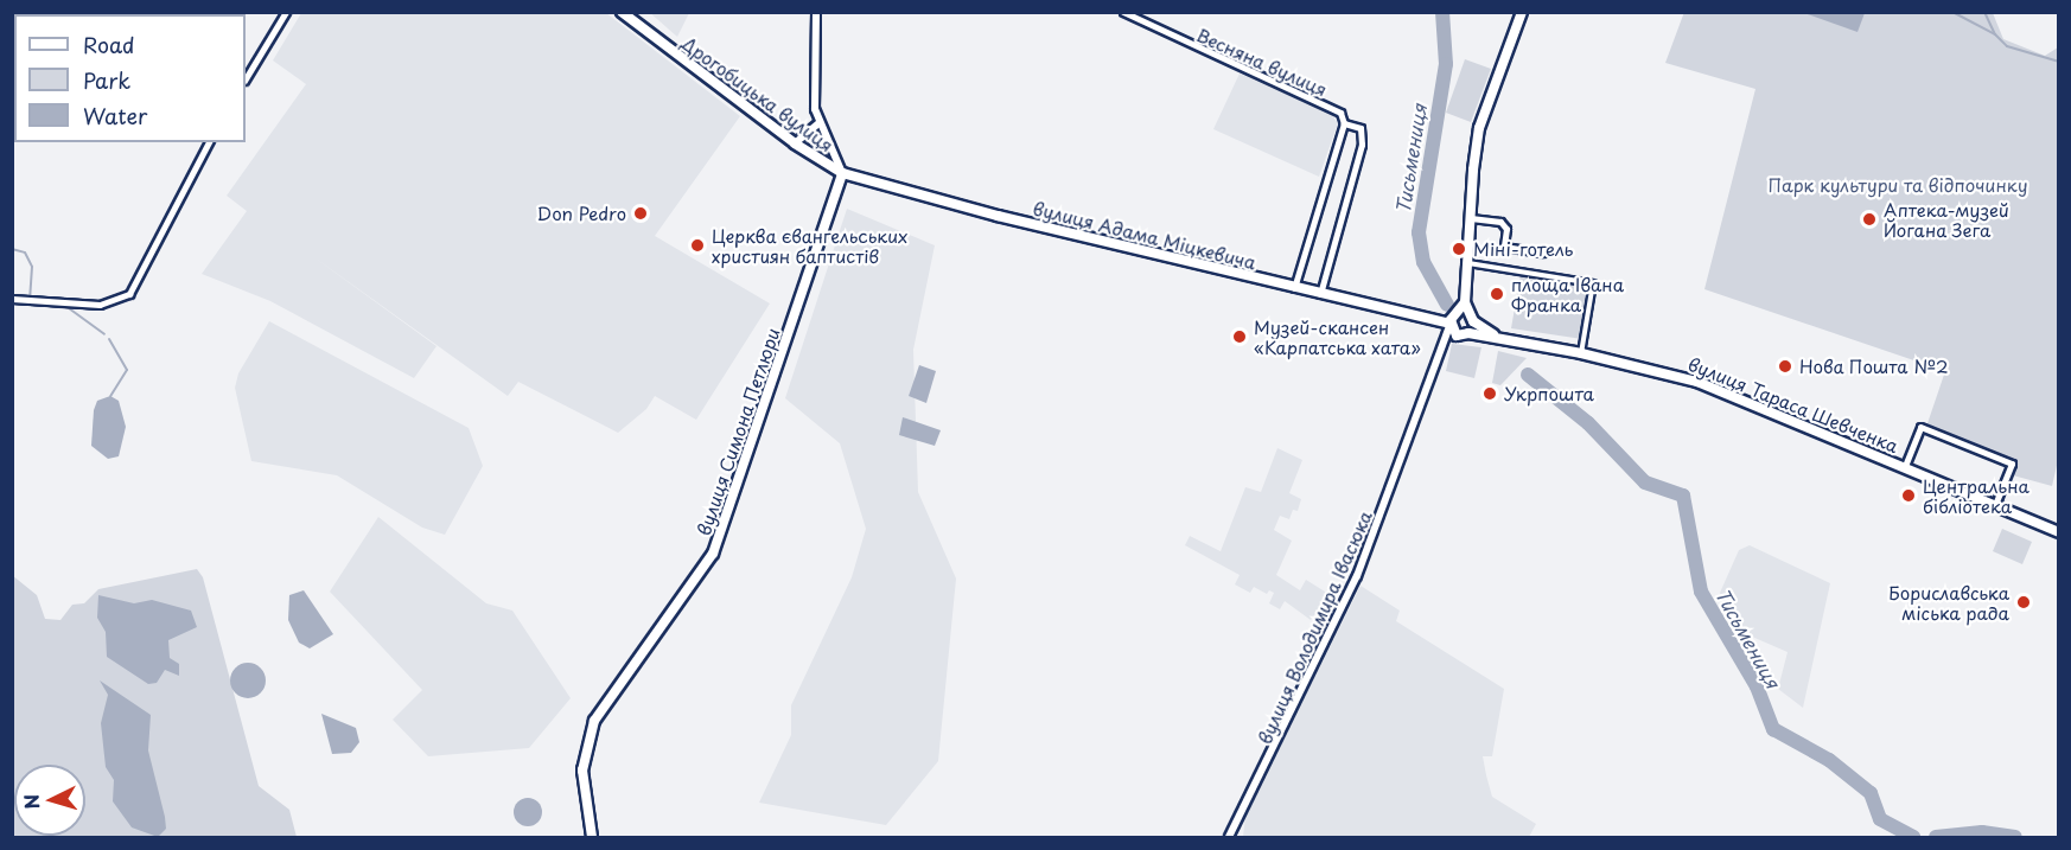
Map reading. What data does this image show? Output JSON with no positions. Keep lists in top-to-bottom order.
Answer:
{
  "streets": {
    "main road": [
      "Дрогобицька вулиця",
      "вулиця Адама Міцкевича",
      "вулиця Тараса Шевченка",
      "вулиця Симона Петлюри"
    ],
    "street": ["Весняна вулиця", "вулиця Володимира Івасюка"]
  },
  "crossings": [
    ["Весняна вулиця", "вулиця Адама Міцкевича"],
    ["Дрогобицька вулиця", "вулиця Адама Міцкевича"],
    ["Дрогобицька вулиця", "вулиця Симона Петлюри"],
    ["вулиця Адама Міцкевича", "вулиця Симона Петлюри"]
  ],
  "water": ["Тисьмениця"],
  "parks": ["Парк культури та відпочинку"],
  "places": [
    "Don Pedro",
    "Аптека-музей Йогана Зега",
    "Церква євангельських християн баптистів",
    "Міні-готель",
    "площа Івана Франка",
    "Музей-скансен «Карпатська хата»",
    "Нова Пошта №2",
    "Укрпошта",
    "Центральна бібліотека",
    "Бориславська міська рада"
  ],
  "legend": ["Road", "Park", "Water"],
  "north": "left"
}
